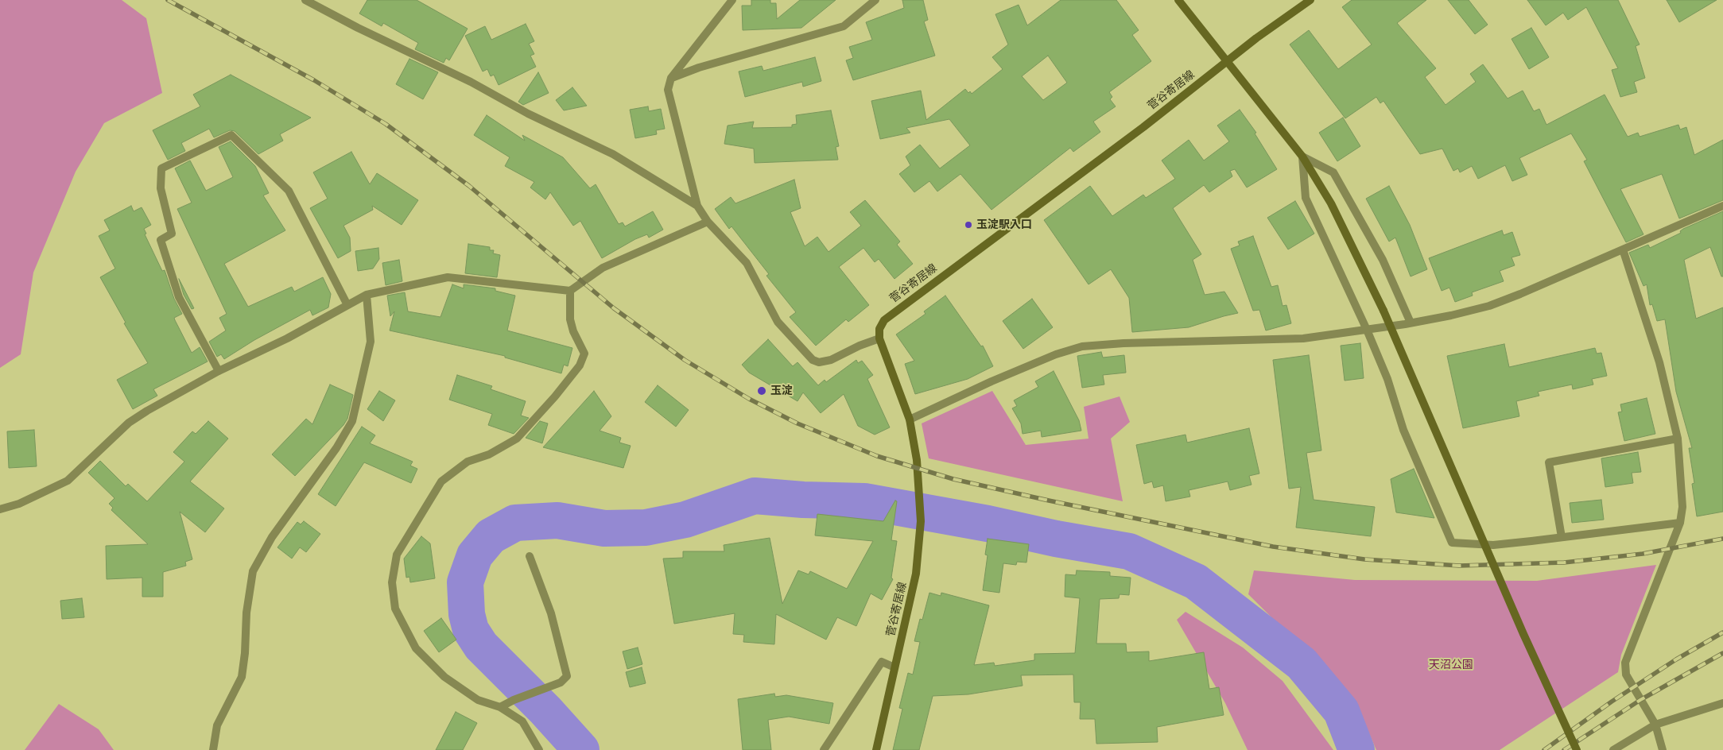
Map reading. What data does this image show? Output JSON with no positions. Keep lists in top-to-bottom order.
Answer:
{
  "streets": {
    "main road": ["菅谷寄居線"]
  },
  "parks": ["天沼公園"],
  "places": ["玉淀駅入口", "玉淀"]
}
